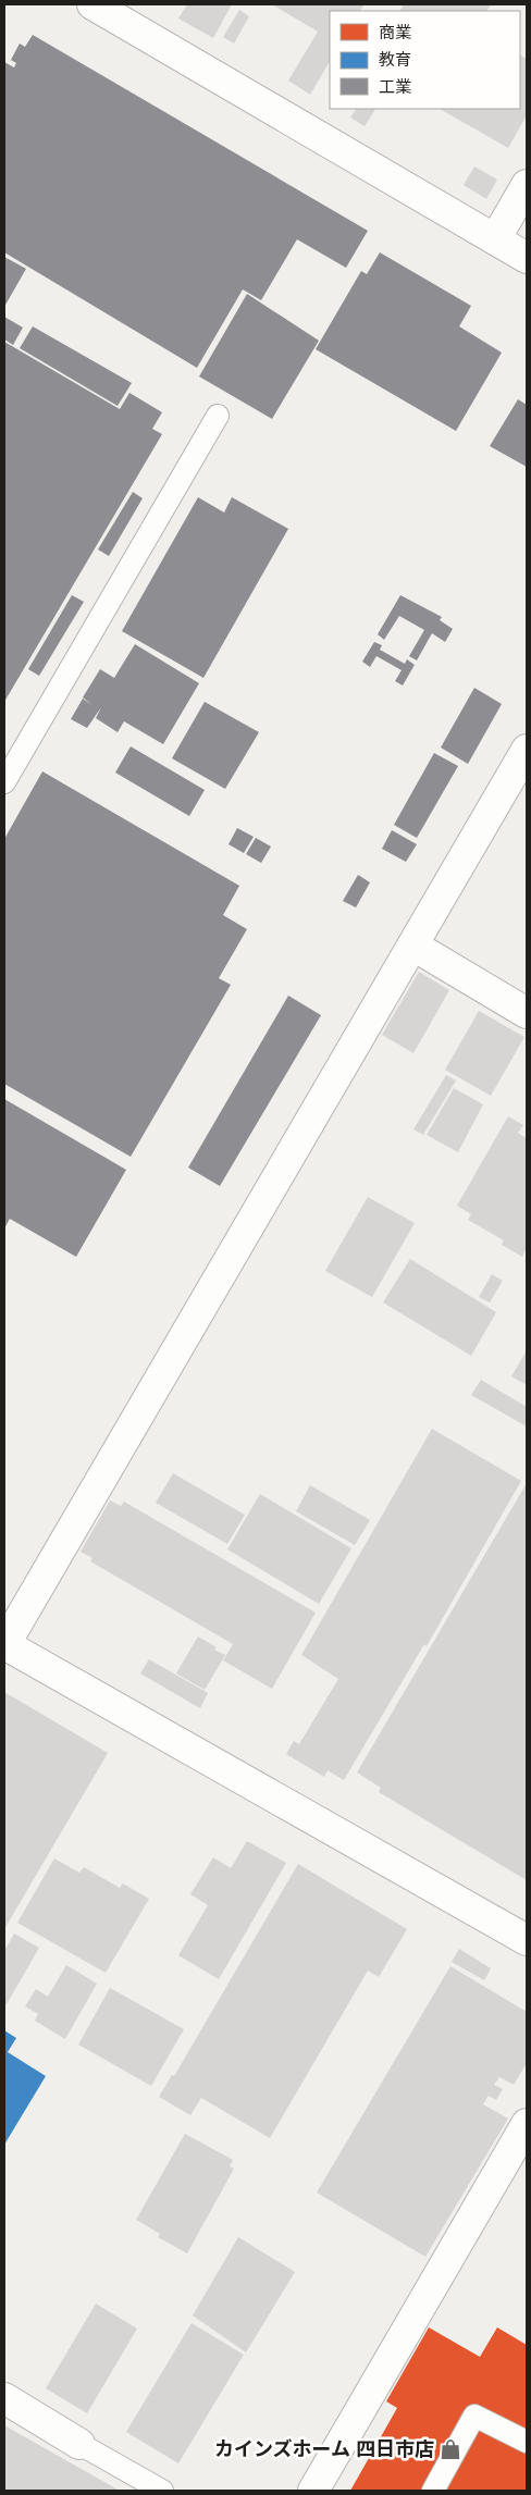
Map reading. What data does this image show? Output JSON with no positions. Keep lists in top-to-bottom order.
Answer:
{
  "places": {
    "shop": ["カインズホーム 四日市店"]
  },
  "legend": ["商業", "教育", "工業"]
}
